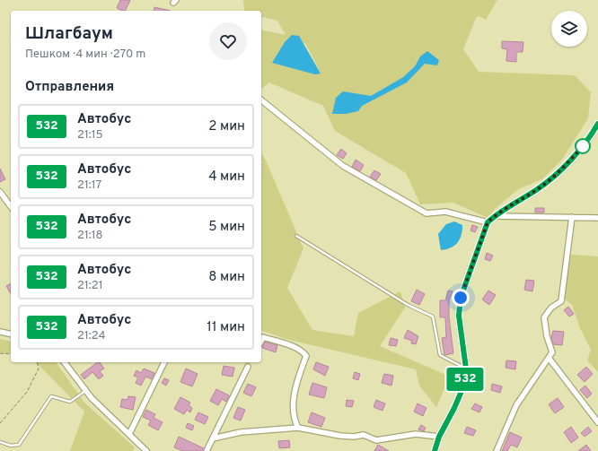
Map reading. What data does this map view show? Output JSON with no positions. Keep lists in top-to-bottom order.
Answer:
{
  "lines": ["bus line 532"],
  "page": {
    "on_map": "532",
    "heading": [
      ["Шлагбаум", "Пешком · 4 мин · 270 m"],
      "Отправления"
    ],
    "list": [
      {
        "mark": "532",
        "name": "Автобус",
        "note": "21:15",
        "value": "2 мин"
      },
      {
        "mark": "532",
        "name": "Автобус",
        "note": "21:17",
        "value": "4 мин"
      },
      {
        "mark": "532",
        "name": "Автобус",
        "note": "21:18",
        "value": "5 мин"
      },
      {
        "mark": "532",
        "name": "Автобус",
        "note": "21:21",
        "value": "8 мин"
      },
      {
        "mark": "532",
        "name": "Автобус",
        "note": "21:24",
        "value": "11 мин"
      }
    ]
  }
}
